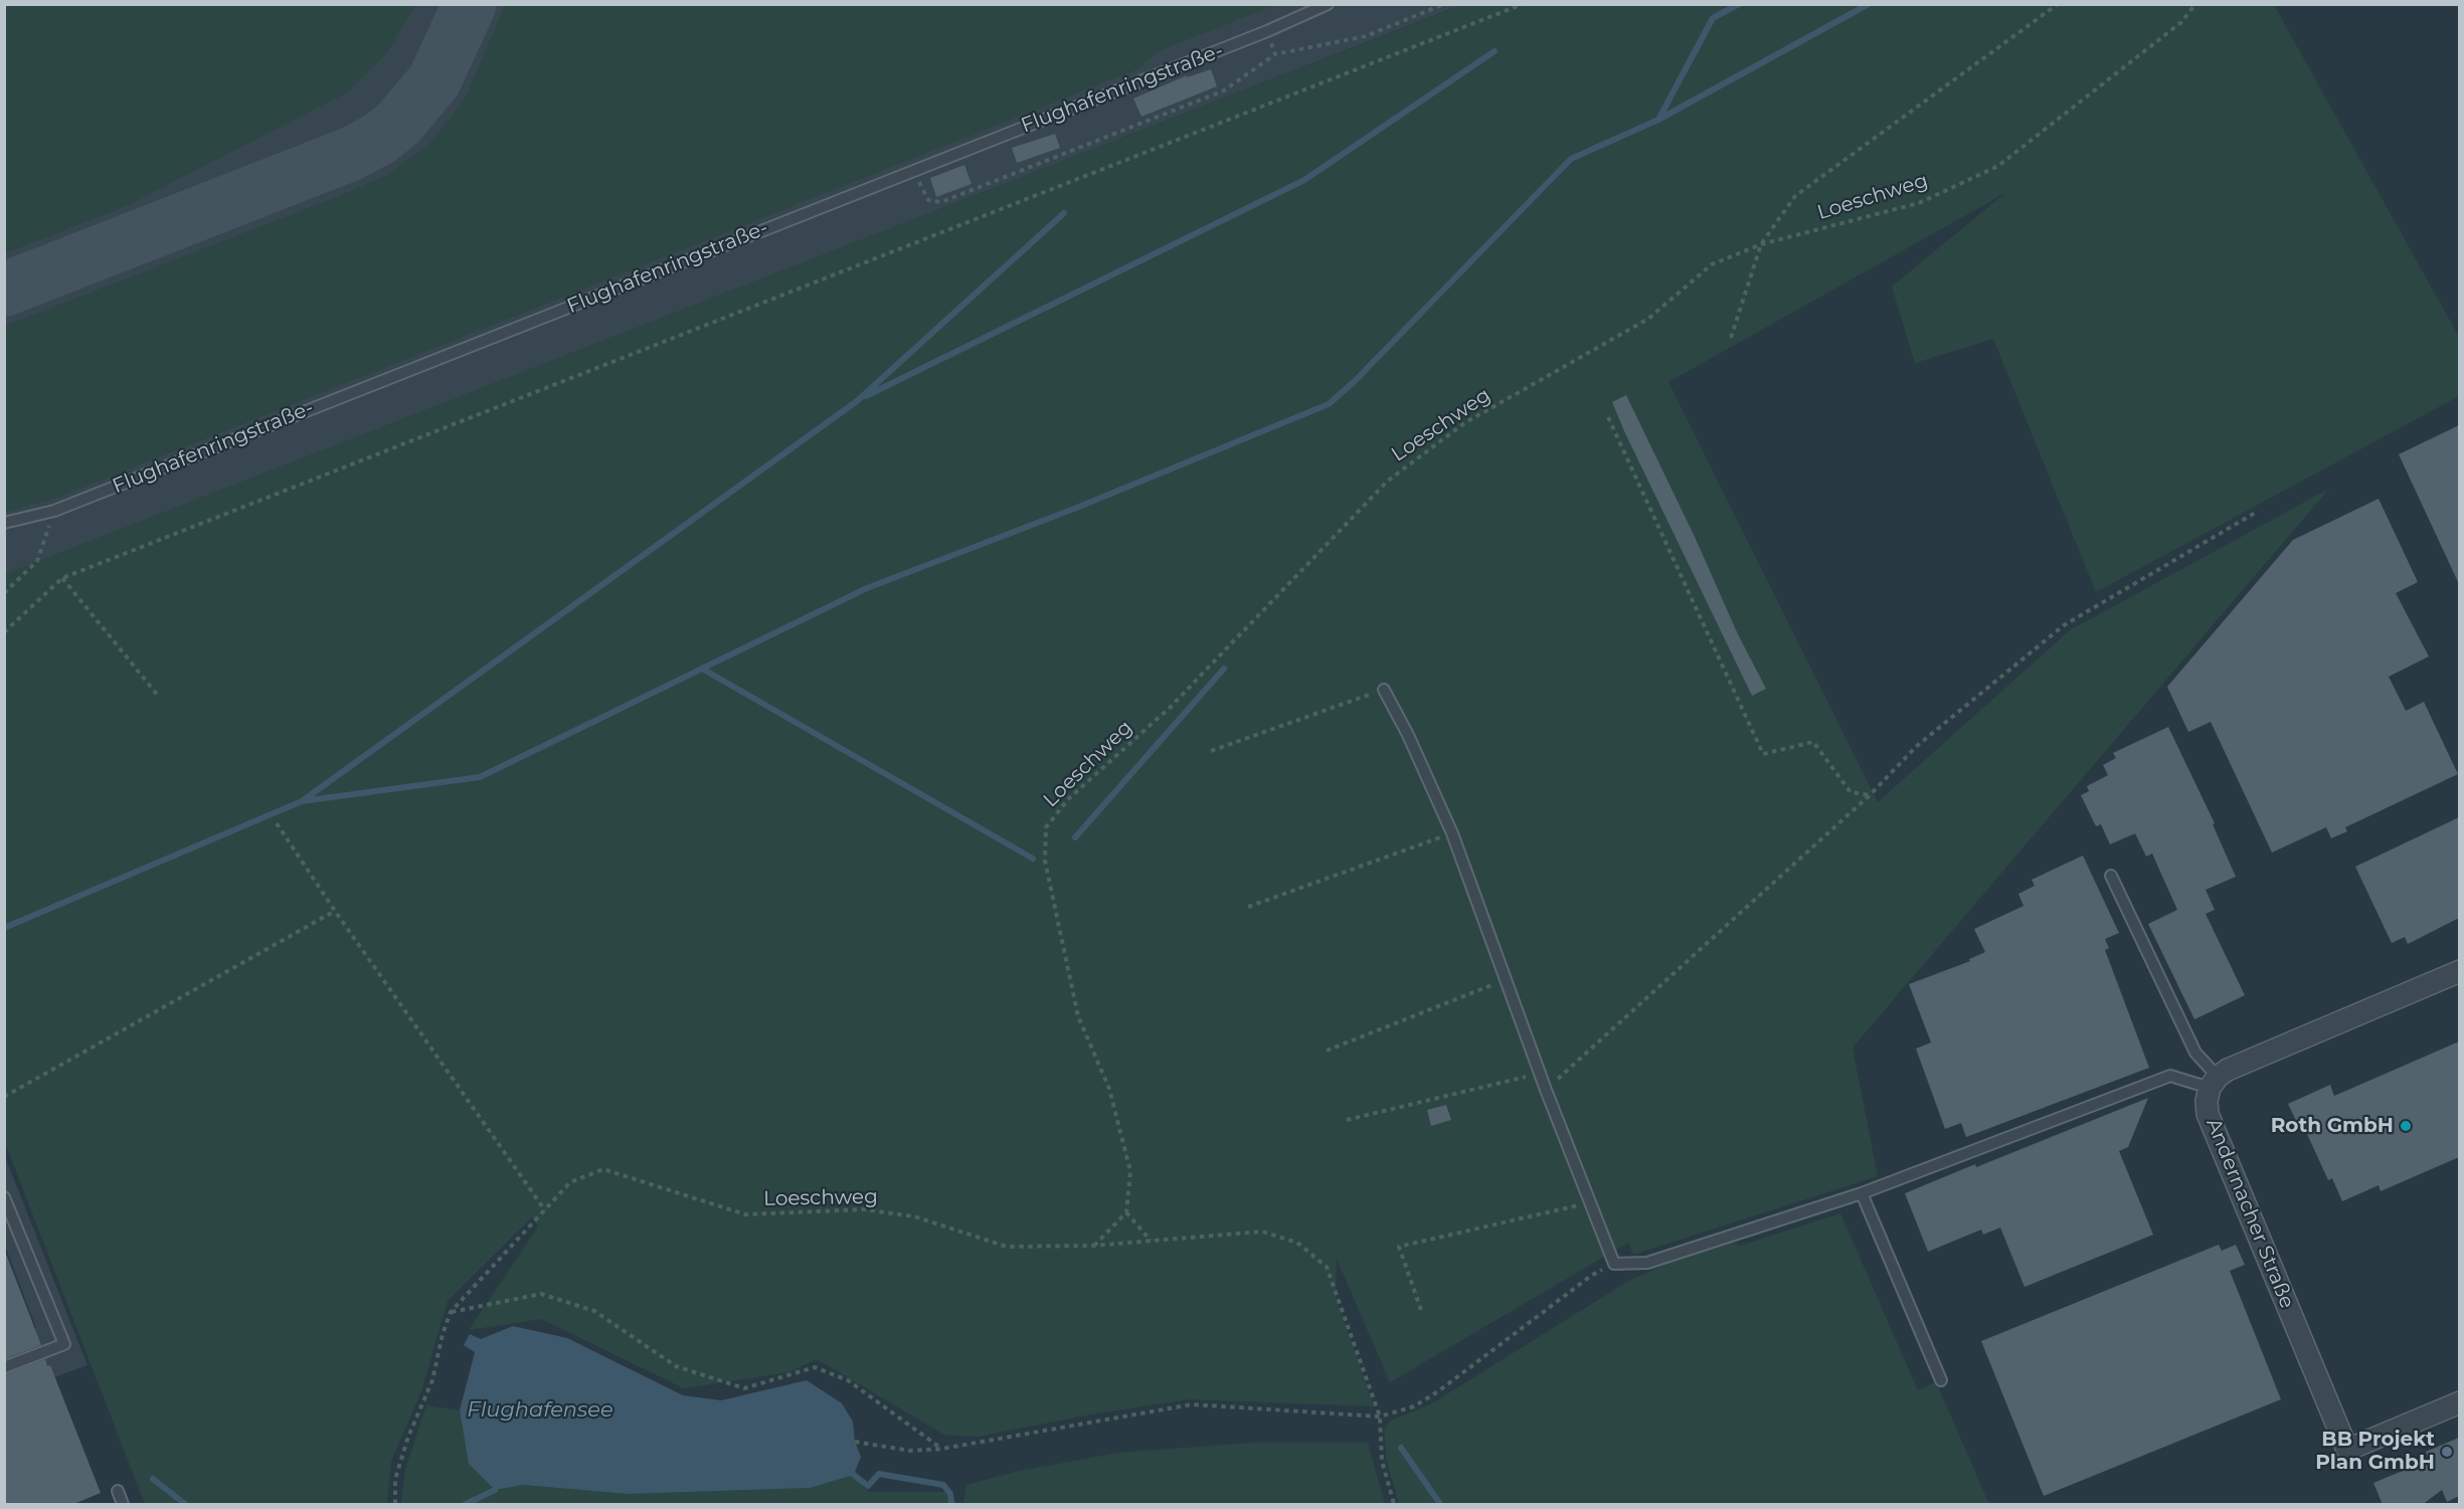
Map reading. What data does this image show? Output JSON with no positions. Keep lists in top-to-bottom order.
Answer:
{
  "streets": {
    "street": ["Andernacher Straße"],
    "lane": ["Flughafenringstraße-"],
    "path": ["Loeschweg"]
  },
  "water": ["Flughafensee"],
  "places": ["Roth GmbH", "BB Projekt Plan GmbH"]
}
